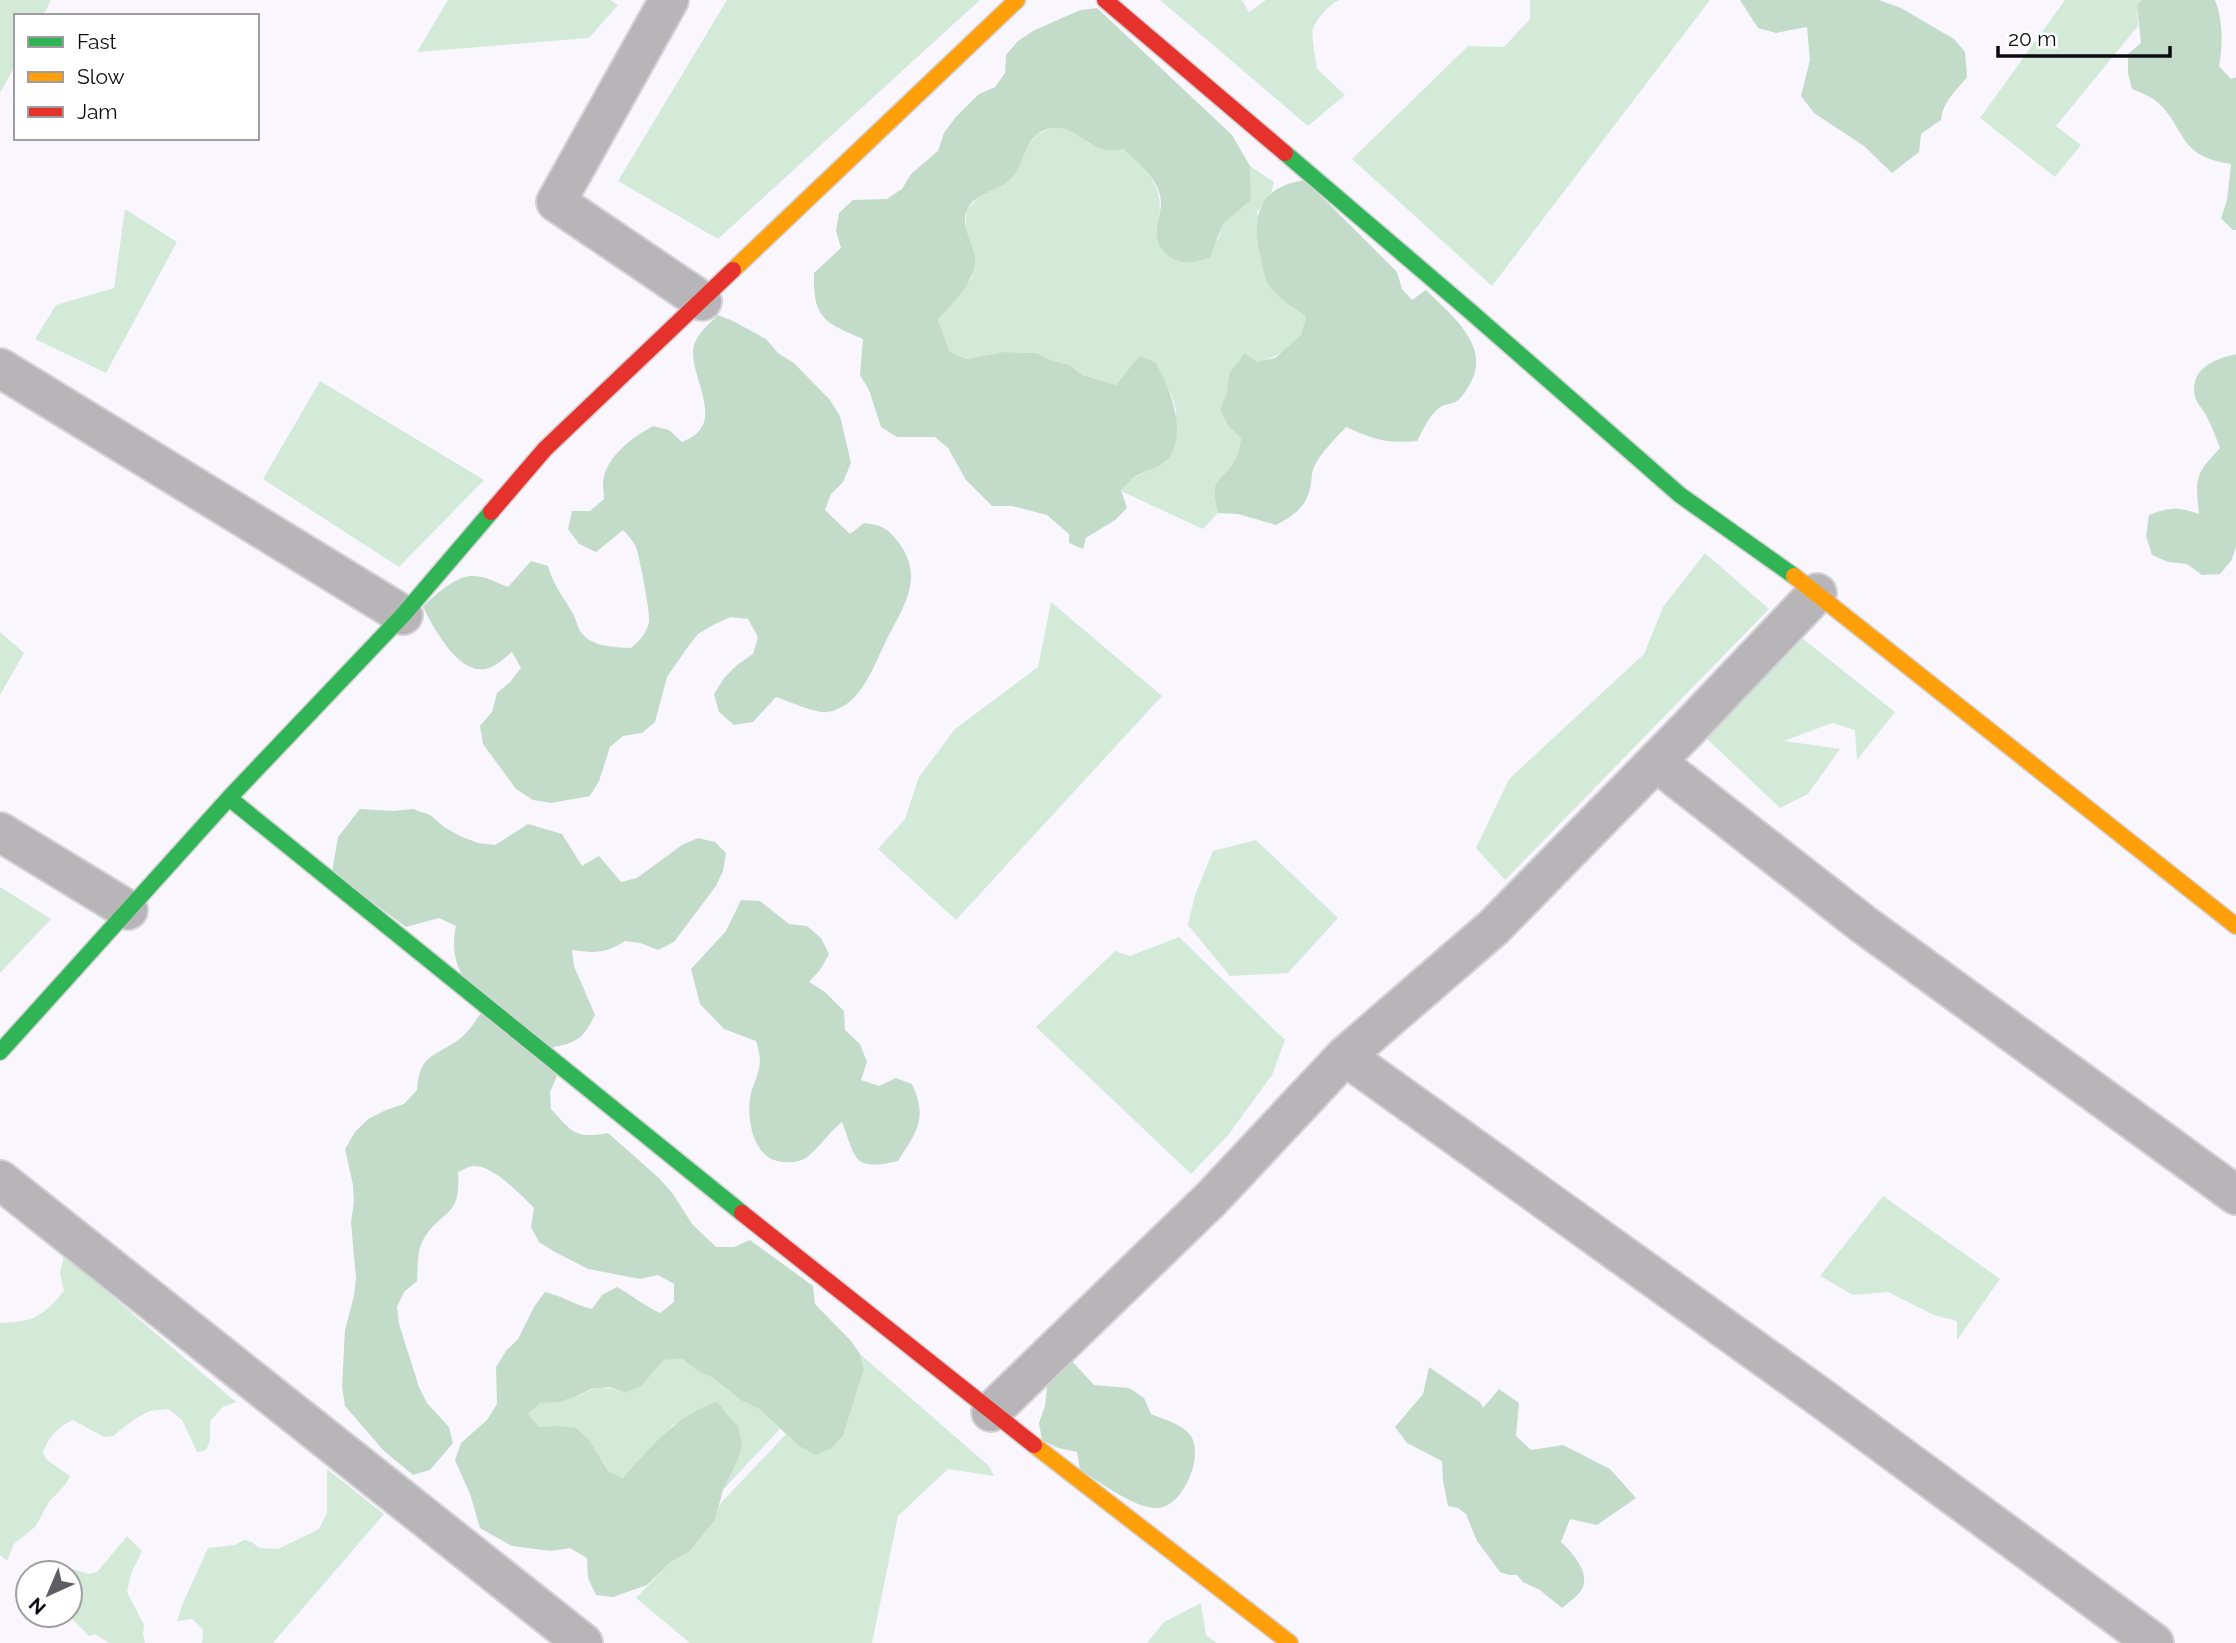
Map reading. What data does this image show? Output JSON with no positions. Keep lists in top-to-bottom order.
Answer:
{
  "legend": ["Fast", "Slow", "Jam"],
  "scale_bar": "20 m",
  "north": "bottom left"
}
